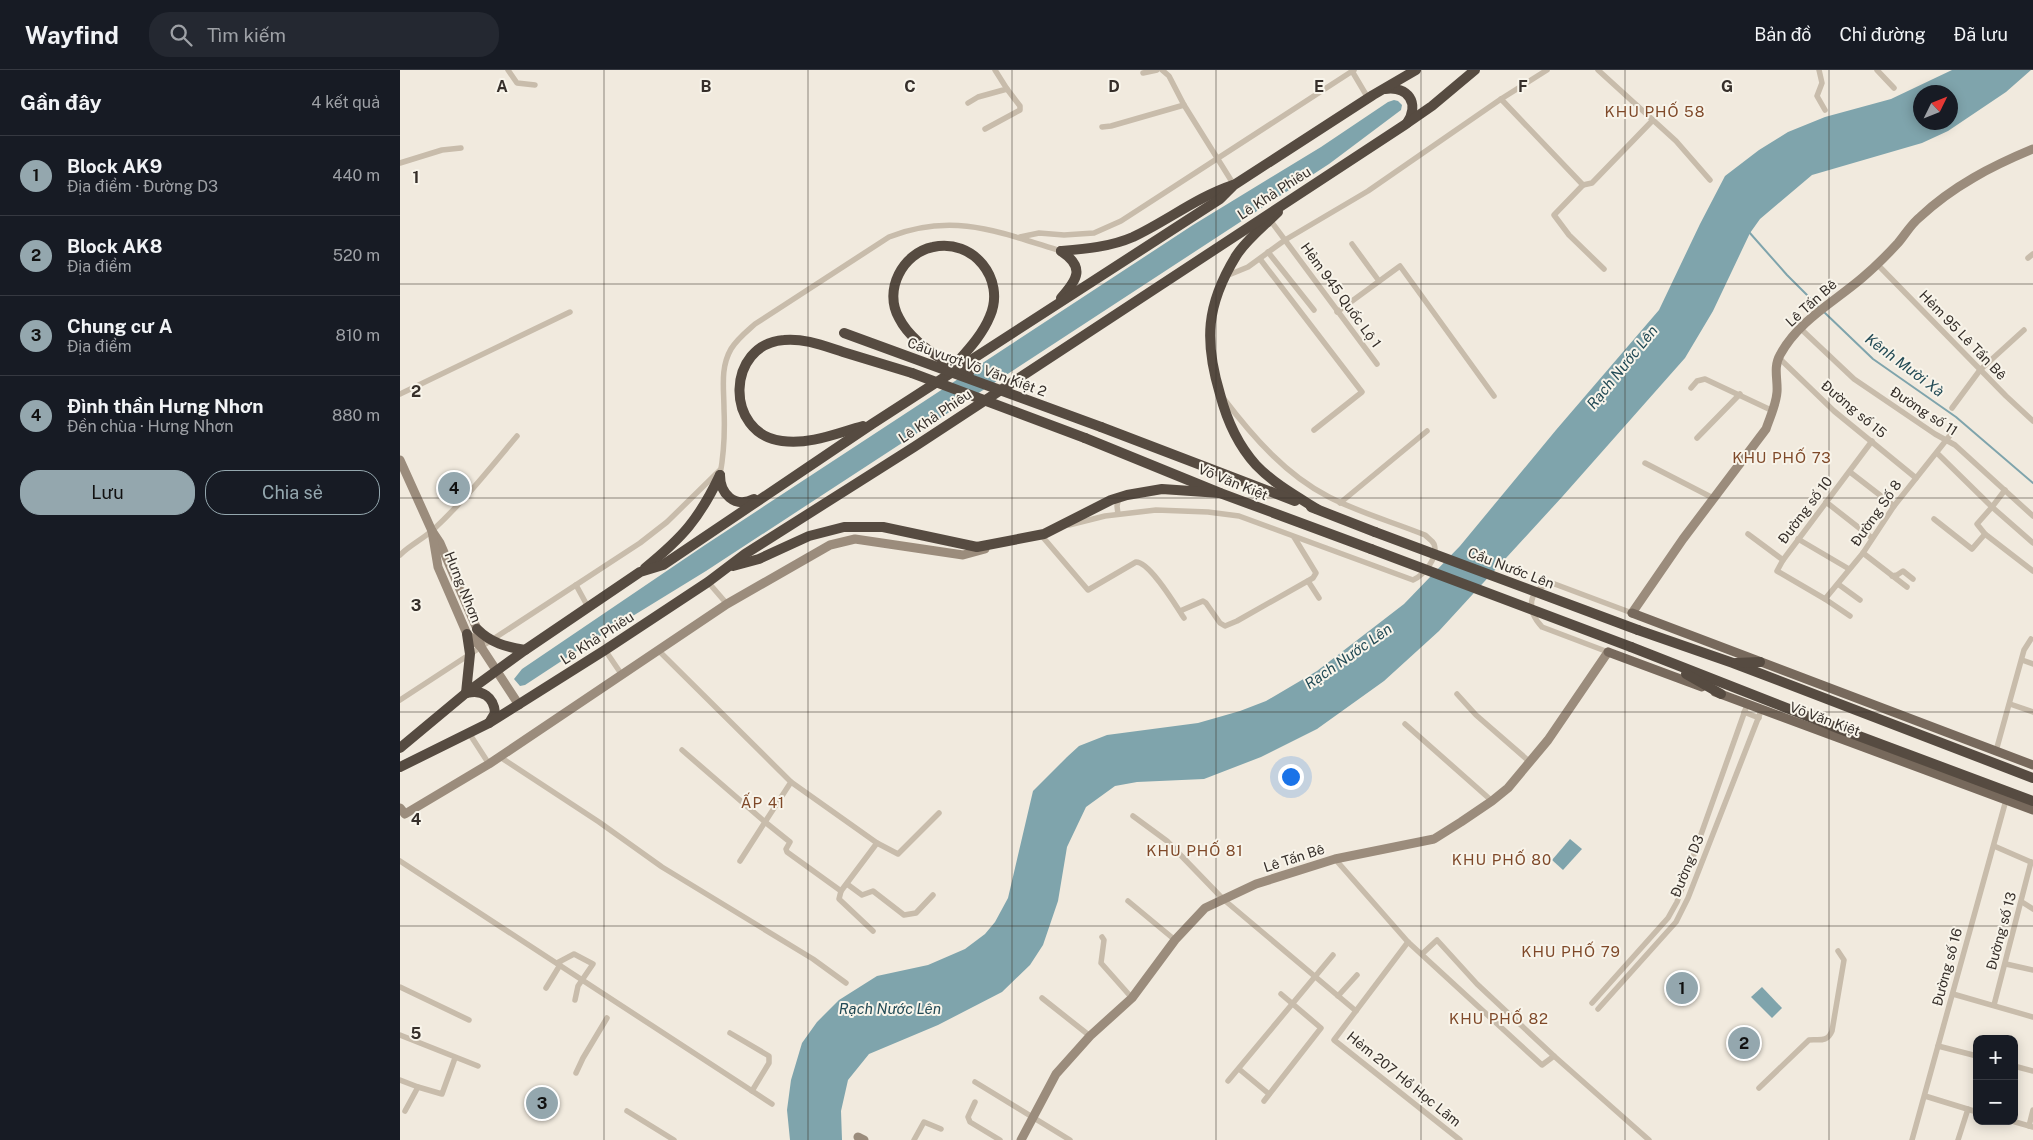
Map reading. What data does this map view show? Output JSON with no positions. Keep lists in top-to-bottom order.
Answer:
{
  "streets": {
    "highway": [
      "Lê Khả Phiêu",
      "Cầu vượt Võ Văn Kiệt 2",
      "Võ Văn Kiệt",
      "Cầu Nước Lên"
    ],
    "street": [
      "Hẻm 945 Quốc Lộ 1",
      "Lê Tấn Bê",
      "Hẻm 95 Lê Tấn Bê",
      "Đường số 15",
      "Đường số 11",
      "Đường số 10",
      "Đường Số 8",
      "Hưng Nhơn",
      "Đường D3",
      "Đường số 13",
      "Đường số 16",
      "Hẻm 207 Hồ Học Lãm"
    ]
  },
  "crossings": [
    ["Lê Khả Phiêu", "Võ Văn Kiệt"],
    ["Lê Khả Phiêu", "Hưng Nhơn"],
    ["Lê Tấn Bê", "Hẻm 95 Lê Tấn Bê"],
    ["Lê Tấn Bê", "Đường số 15"],
    ["Lê Tấn Bê", "Đường số 11"],
    ["Lê Tấn Bê", "Võ Văn Kiệt"],
    ["Cầu vượt Võ Văn Kiệt 2", "Võ Văn Kiệt"],
    ["Đường số 15", "Đường số 10"],
    ["Đường số 15", "Đường Số 8"],
    ["Đường số 11", "Đường Số 8"],
    ["Võ Văn Kiệt", "Cầu Nước Lên"],
    ["Võ Văn Kiệt", "Đường D3"],
    ["Võ Văn Kiệt", "Đường số 16"],
    ["Đường số 10", "Đường Số 8"]
  ],
  "districts": [
    "KHU PHỐ 58",
    "KHU PHỐ 73",
    "ẤP 41",
    "KHU PHỐ 81",
    "KHU PHỐ 80",
    "KHU PHỐ 79",
    "KHU PHỐ 82"
  ],
  "water": ["Kênh Mười Xà", "Rạch Nước Lên"],
  "north": "top right",
  "page": {
    "header": "Wayfind",
    "search": "Tìm kiếm",
    "nav": ["Bản đồ", "Chỉ đường", "Đã lưu"],
    "heading": ["Gần đây", "4 kết quả"],
    "list": [
      {
        "mark": "1",
        "name": "Block AK9",
        "note": "Địa điểm · Đường D3",
        "value": "440 m"
      },
      {
        "mark": "2",
        "name": "Block AK8",
        "note": "Địa điểm",
        "value": "520 m"
      },
      {
        "mark": "3",
        "name": "Chung cư A",
        "note": "Địa điểm",
        "value": "810 m"
      },
      {
        "mark": "4",
        "name": "Đình thần Hưng Nhơn",
        "note": "Đền chùa · Hưng Nhơn",
        "value": "880 m"
      }
    ],
    "buttons": ["Lưu", "Chia sẻ"],
    "pins": [
      "4",
      "1",
      "2",
      "3"
    ],
    "map_buttons": ["+", "−"]
  },
  "grid": {
    "columns": [
      "A",
      "B",
      "C",
      "D",
      "E",
      "F",
      "G"
    ],
    "rows": [
      "1",
      "2",
      "3",
      "4",
      "5"
    ]
  }
}
